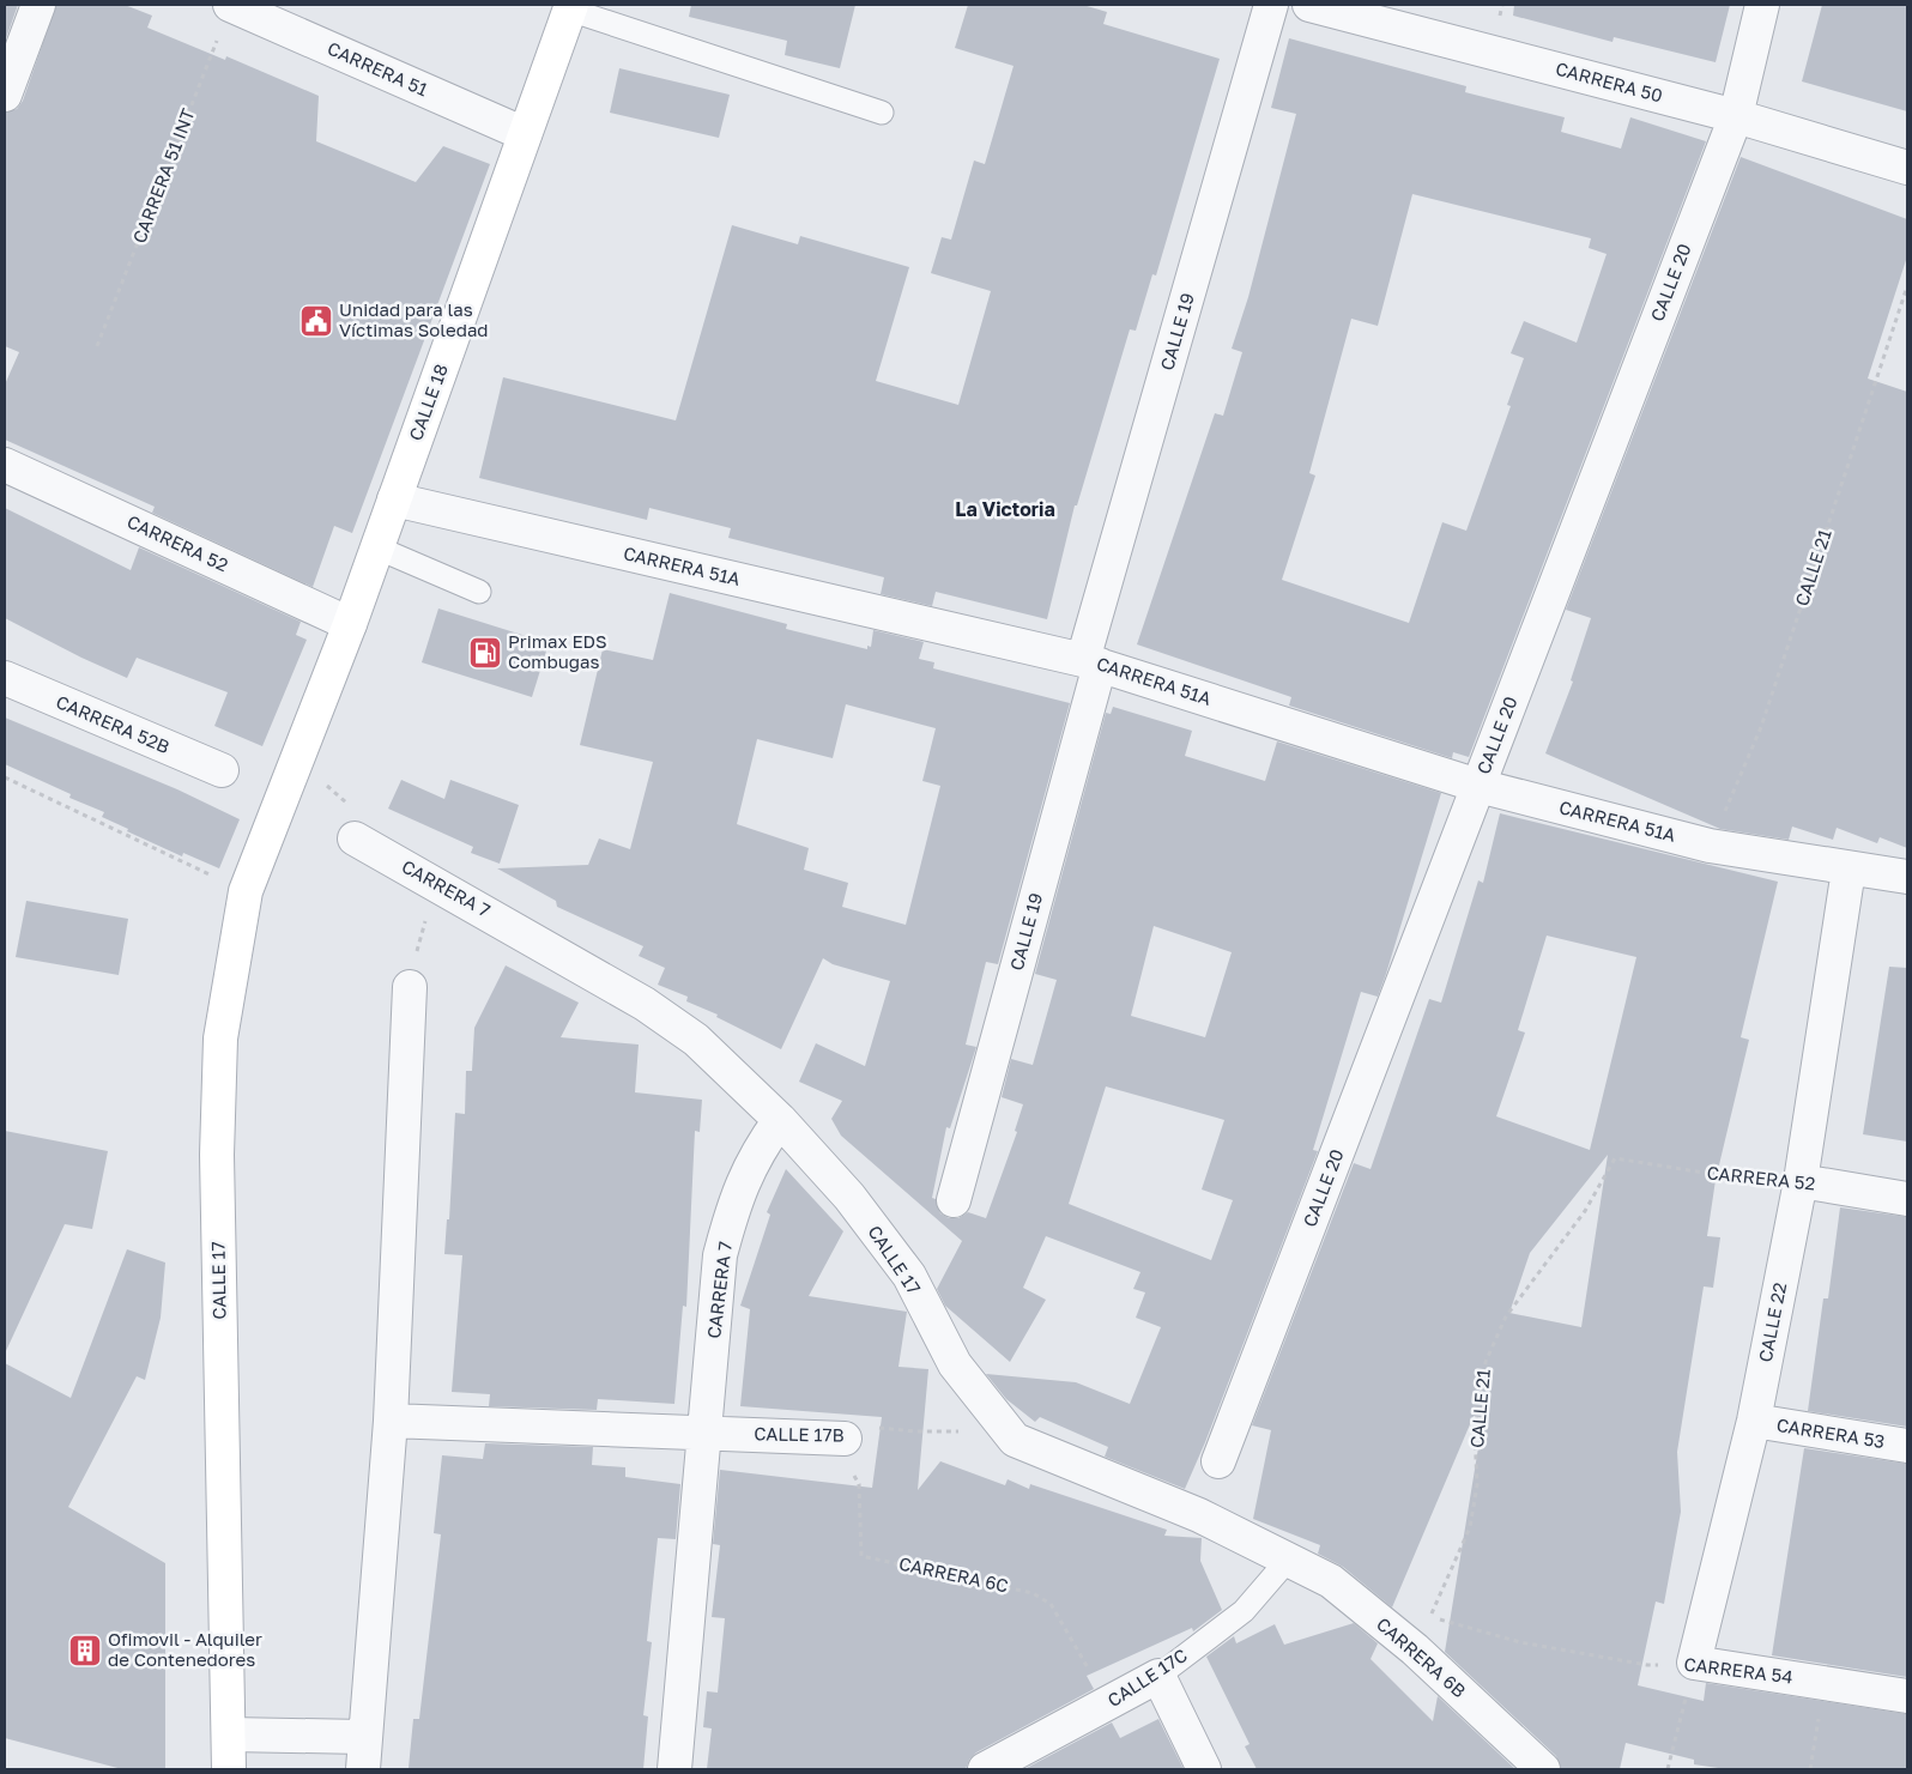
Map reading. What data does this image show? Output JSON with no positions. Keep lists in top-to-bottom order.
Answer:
{
  "streets": {
    "main road": ["CALLE 18", "CALLE 17"],
    "street": [
      "CARRERA 51",
      "CARRERA 50",
      "CALLE 20",
      "CALLE 19",
      "CARRERA 52",
      "CARRERA 51A",
      "CARRERA 52B",
      "CARRERA 7",
      "CALLE 22",
      "CARRERA 53",
      "CALLE 17B",
      "CARRERA 6B",
      "CARRERA 54",
      "CALLE 17C"
    ],
    "path": ["CARRERA 51 INT", "CALLE 21", "CARRERA 6C"]
  },
  "crossings": [
    ["CARRERA 51", "CARRERA 51 INT"],
    ["CARRERA 51", "CALLE 18"],
    ["CARRERA 50", "CALLE 20"],
    ["CALLE 20", "CARRERA 51A"],
    ["CALLE 19", "CARRERA 51A"],
    ["CALLE 18", "CARRERA 52"],
    ["CALLE 18", "CARRERA 51A"],
    ["CALLE 18", "CALLE 17"],
    ["CARRERA 52", "CALLE 21"],
    ["CARRERA 52", "CALLE 22"],
    ["CARRERA 51A", "CALLE 21"],
    ["CARRERA 51A", "CALLE 22"],
    ["CALLE 21", "CARRERA 54"],
    ["CARRERA 7", "CALLE 17"],
    ["CARRERA 7", "CALLE 17B"],
    ["CALLE 17", "CALLE 17B"],
    ["CALLE 22", "CARRERA 53"],
    ["CALLE 22", "CARRERA 54"],
    ["CALLE 17B", "CARRERA 6C"],
    ["CARRERA 6C", "CALLE 17C"],
    ["CARRERA 6B", "CALLE 17C"]
  ],
  "districts": ["La Victoria"],
  "places": {
    "public building": ["Unidad para las Víctimas Soledad"],
    "fuel station": ["Primax EDS Combugas"],
    "building": ["Ofimovil - Alquiler de Contenedores"]
  }
}
